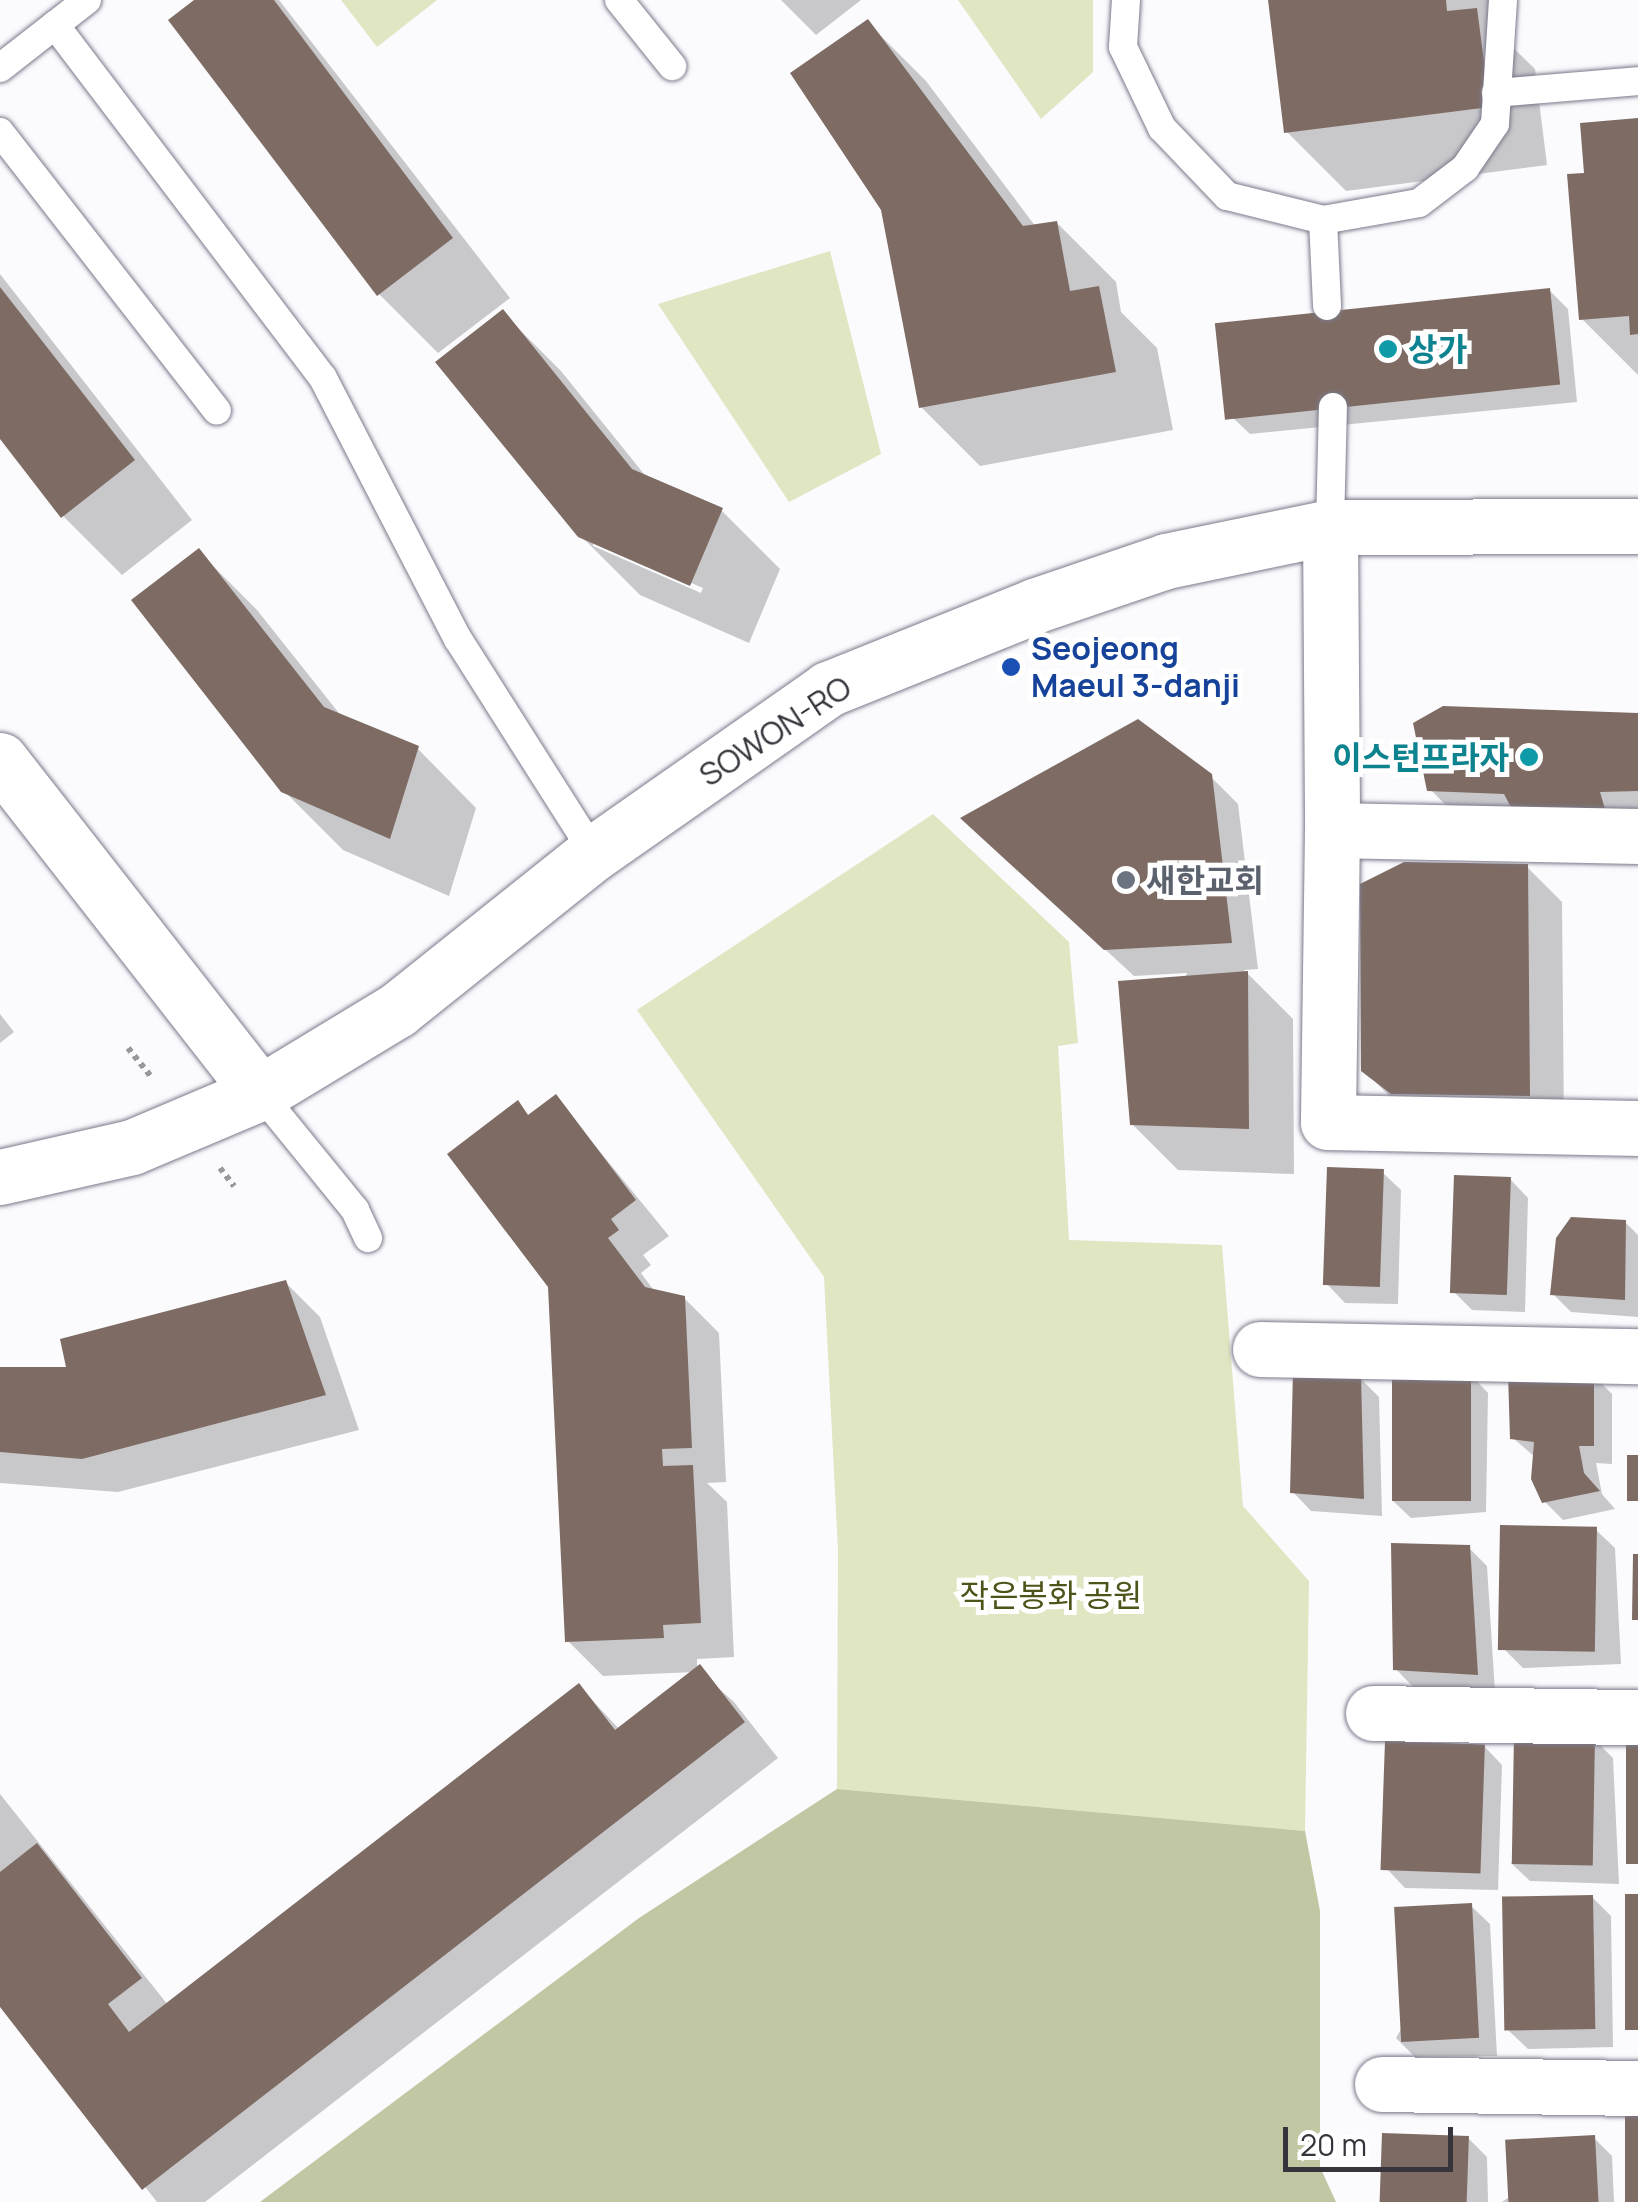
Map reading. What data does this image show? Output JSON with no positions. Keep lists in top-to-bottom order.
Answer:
{
  "streets": {
    "street": ["SOWON-RO"]
  },
  "parks": ["작은봉화 공원"],
  "places": [
    "상가",
    "Seojeong Maeul 3-danji",
    "이스턴프라자",
    "새한교회"
  ],
  "scale_bar": "20 m"
}
